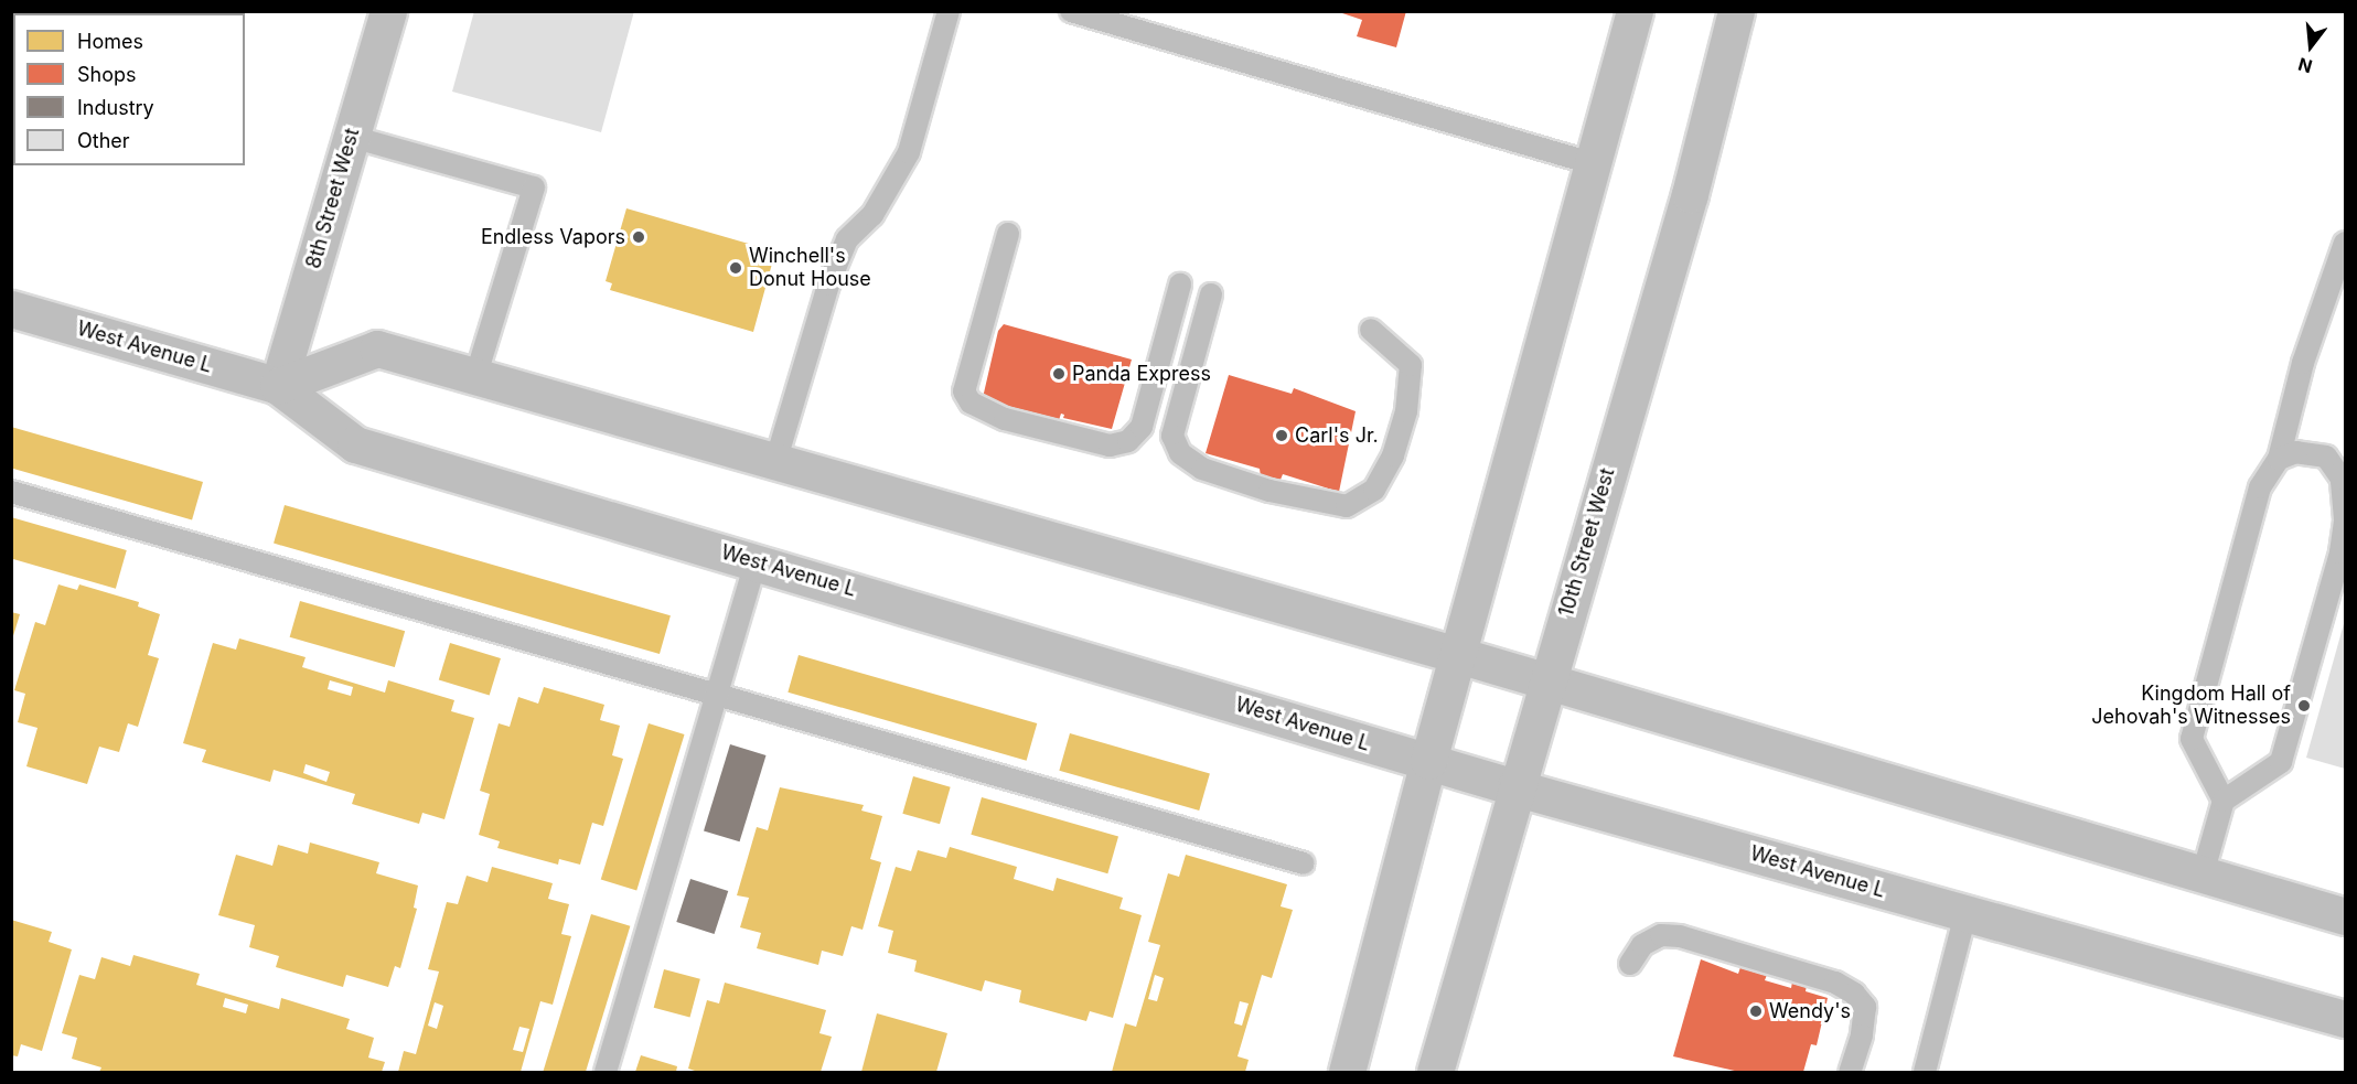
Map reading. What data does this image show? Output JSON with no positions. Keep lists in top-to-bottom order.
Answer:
{
  "streets": {
    "main road": ["8th Street West", "West Avenue L", "10th Street West"]
  },
  "crossings": [
    ["8th Street West", "West Avenue L"],
    ["West Avenue L", "10th Street West"]
  ],
  "places": [
    "Endless Vapors",
    "Winchell's Donut House",
    "Panda Express",
    "Carl's Jr.",
    "Kingdom Hall of Jehovah's Witnesses",
    "Wendy's"
  ],
  "legend": [
    "Homes",
    "Shops",
    "Industry",
    "Other"
  ],
  "north": "bottom"
}
